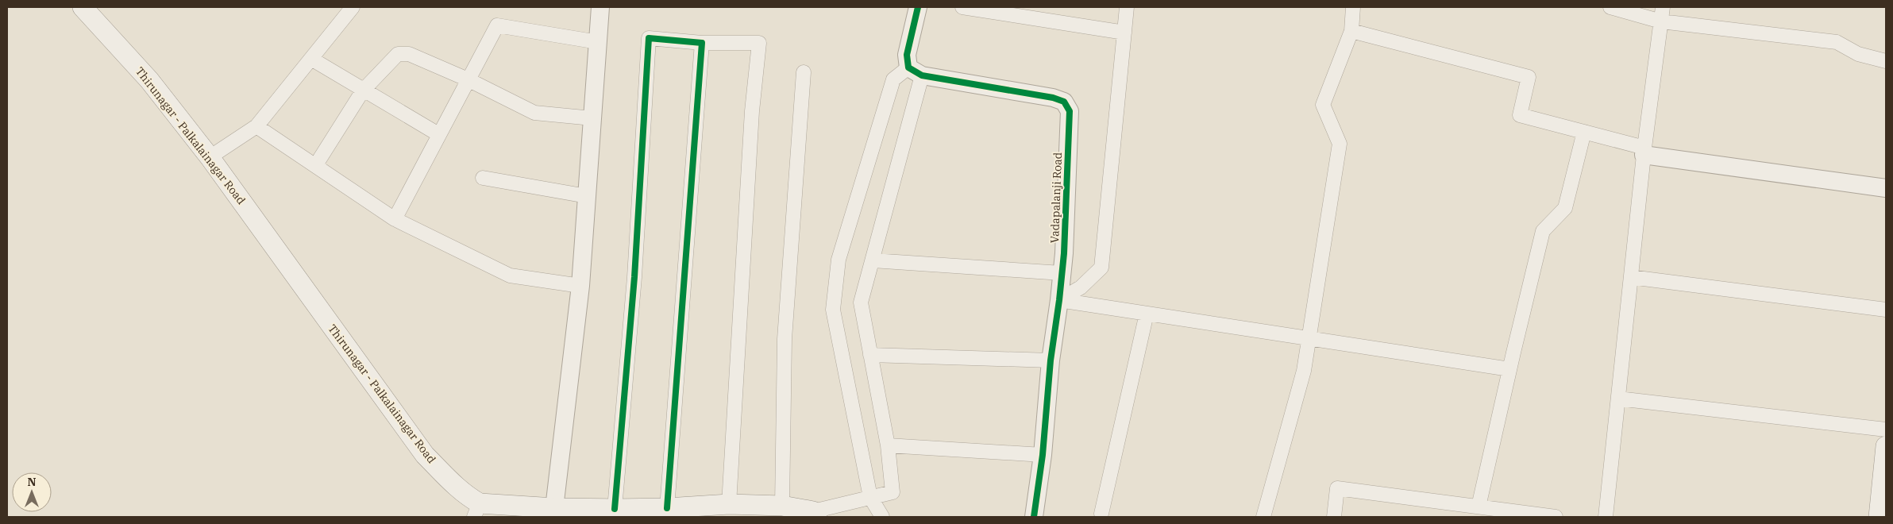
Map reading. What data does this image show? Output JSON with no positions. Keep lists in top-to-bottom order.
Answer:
{
  "streets": {
    "main road": ["Thirunagar - Palkalainagar Road"],
    "street": ["Vadapalanji Road"]
  },
  "north": "top"
}
